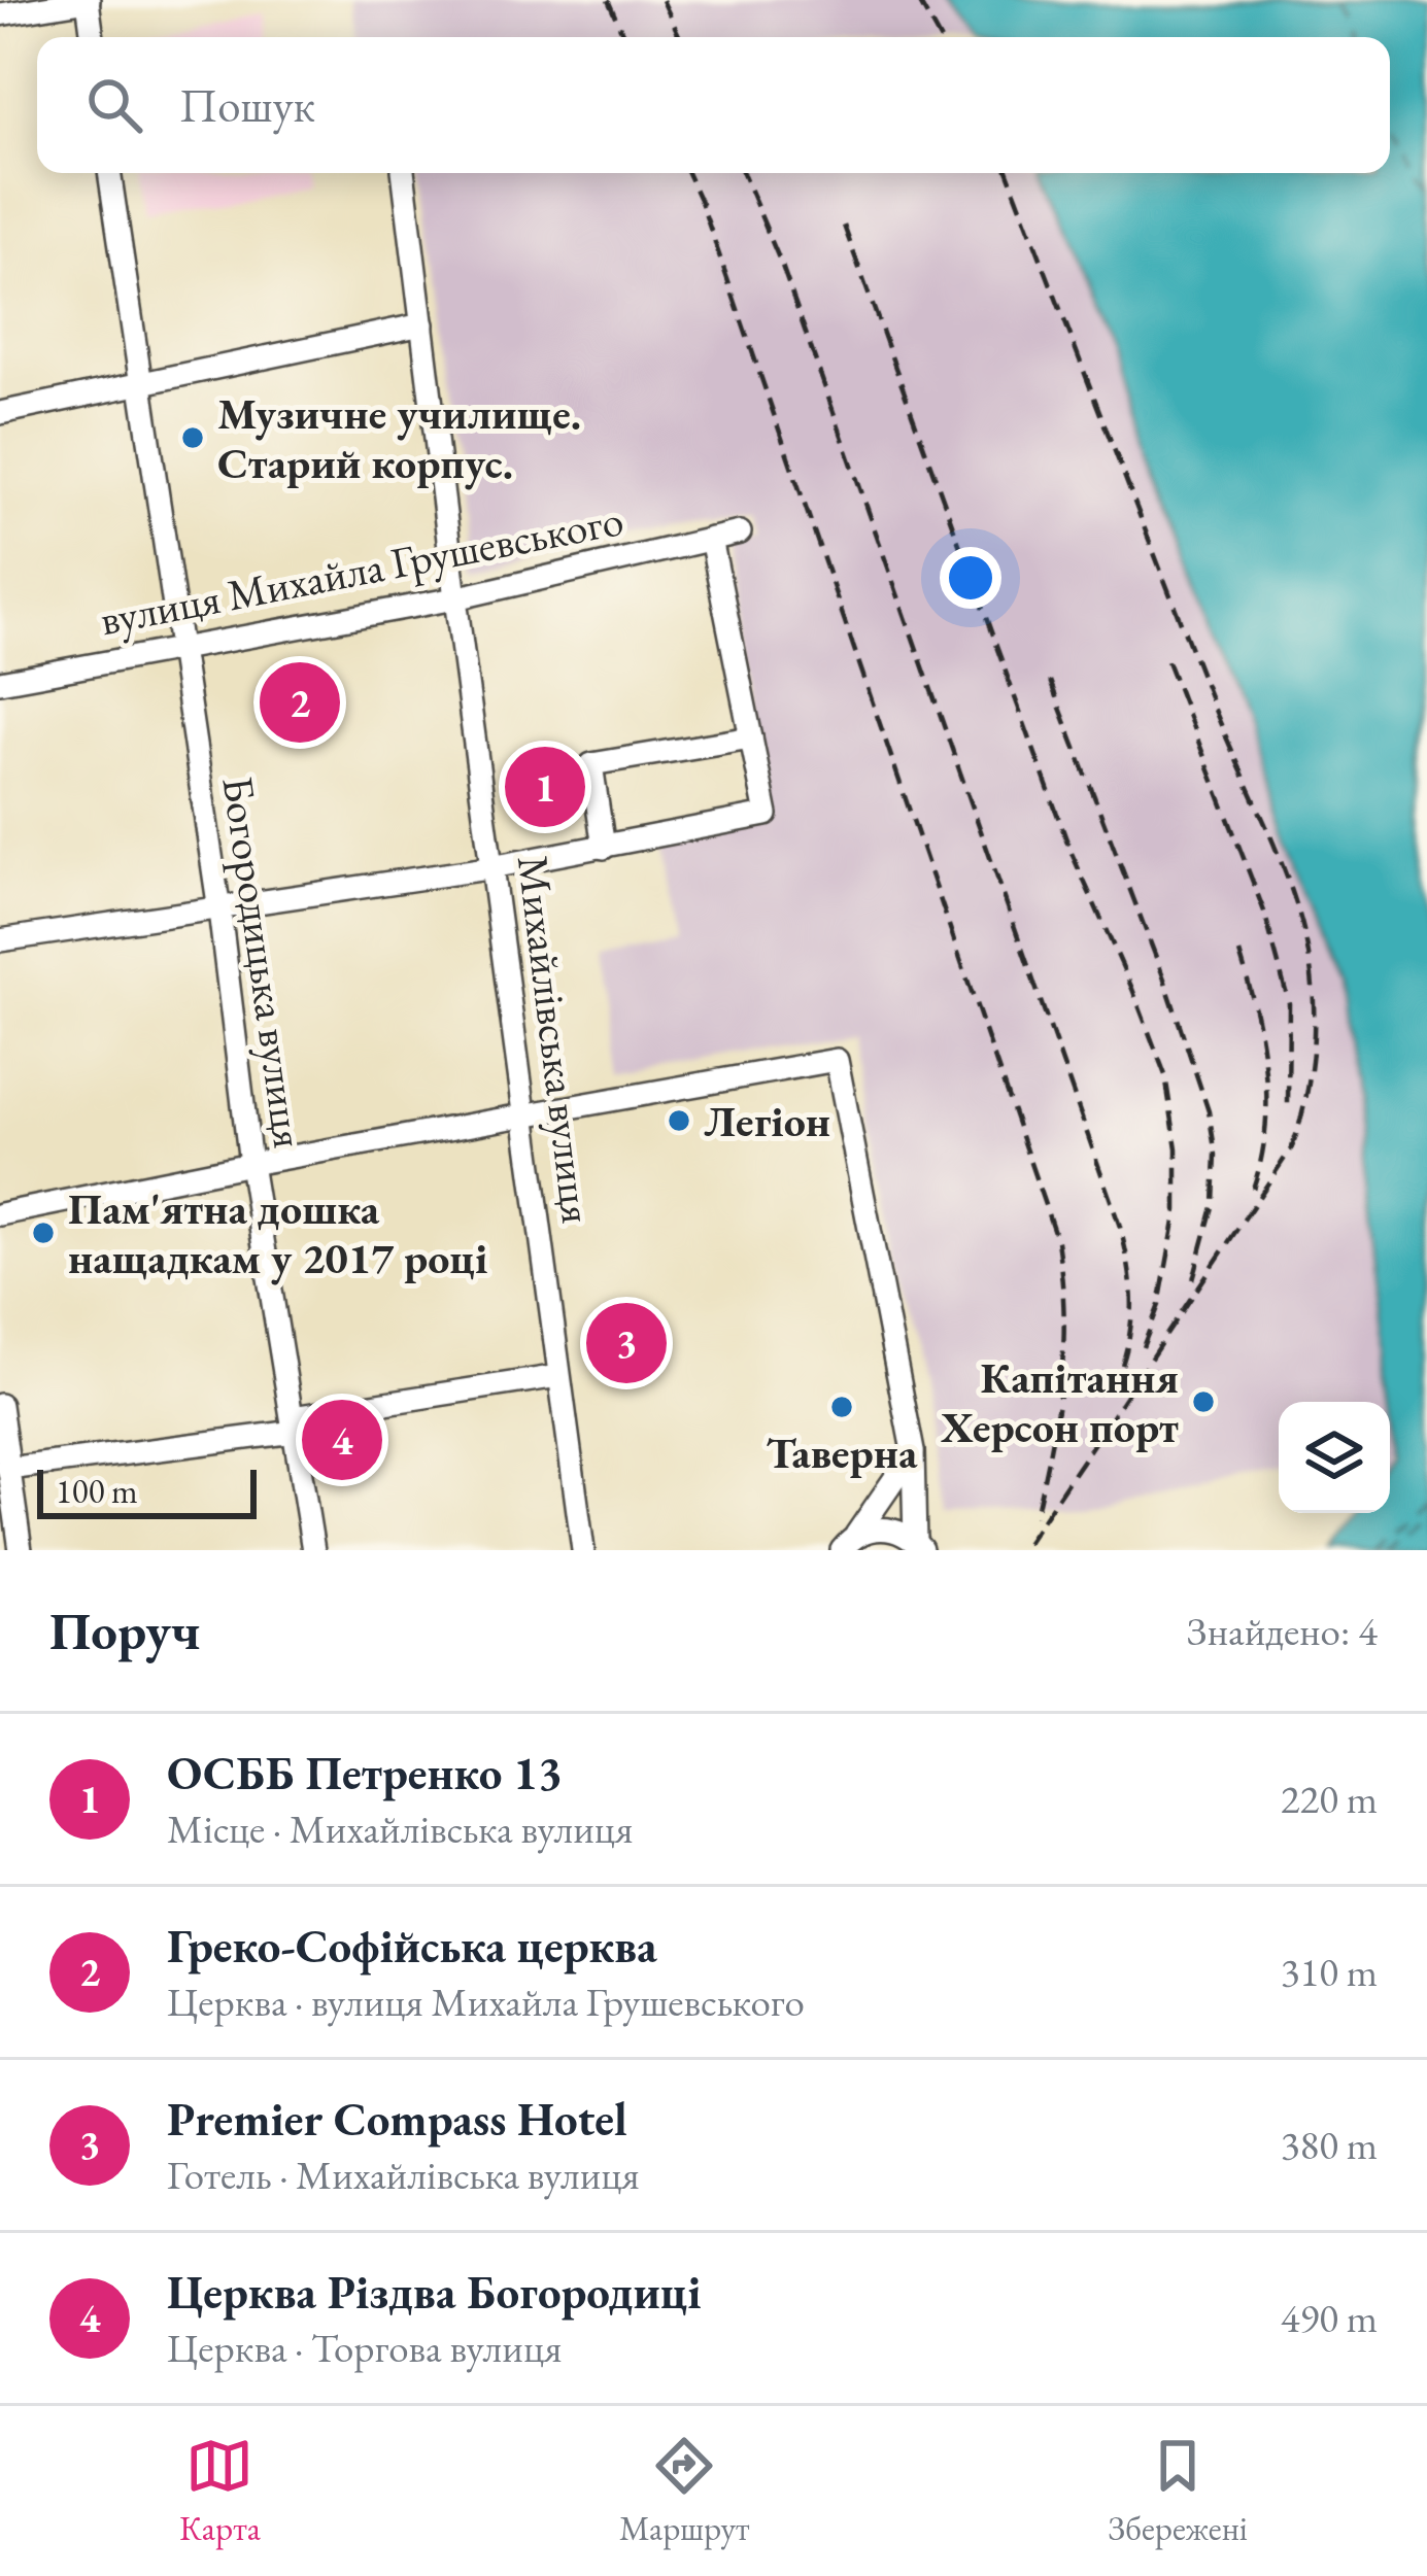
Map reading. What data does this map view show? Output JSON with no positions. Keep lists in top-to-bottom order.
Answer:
{
  "streets": {
    "street": ["вулиця Михайла Грушевського", "Богородицька вулиця", "Михайлівська вулиця"]
  },
  "crossings": [
    ["вулиця Михайла Грушевського", "Богородицька вулиця"],
    ["вулиця Михайла Грушевського", "Михайлівська вулиця"]
  ],
  "places": [
    "Музичне училище. Старий корпус.",
    "Легіон",
    "Пам'ятна дошка нащадкам у 2017 році",
    "Капітання Херсон порт",
    "Таверна"
  ],
  "scale_bar": "100 m",
  "page": {
    "search": "Пошук",
    "pins": [
      "2",
      "1",
      "3",
      "4"
    ],
    "scale": "100 m",
    "heading": ["Поруч", "Знайдено: 4"],
    "list": [
      {
        "mark": "1",
        "name": "ОСББ Петренко 13",
        "note": "Місце · Михайлівська вулиця",
        "value": "220 m"
      },
      {
        "mark": "2",
        "name": "Греко-Софійська церква",
        "note": "Церква · вулиця Михайла Грушевського",
        "value": "310 m"
      },
      {
        "mark": "3",
        "name": "Premier Compass Hotel",
        "note": "Готель · Михайлівська вулиця",
        "value": "380 m"
      },
      {
        "mark": "4",
        "name": "Церква Різдва Богородиці",
        "note": "Церква · Торгова вулиця",
        "value": "490 m"
      }
    ],
    "nav": ["Карта", "Маршрут", "Збережені"]
  }
}
